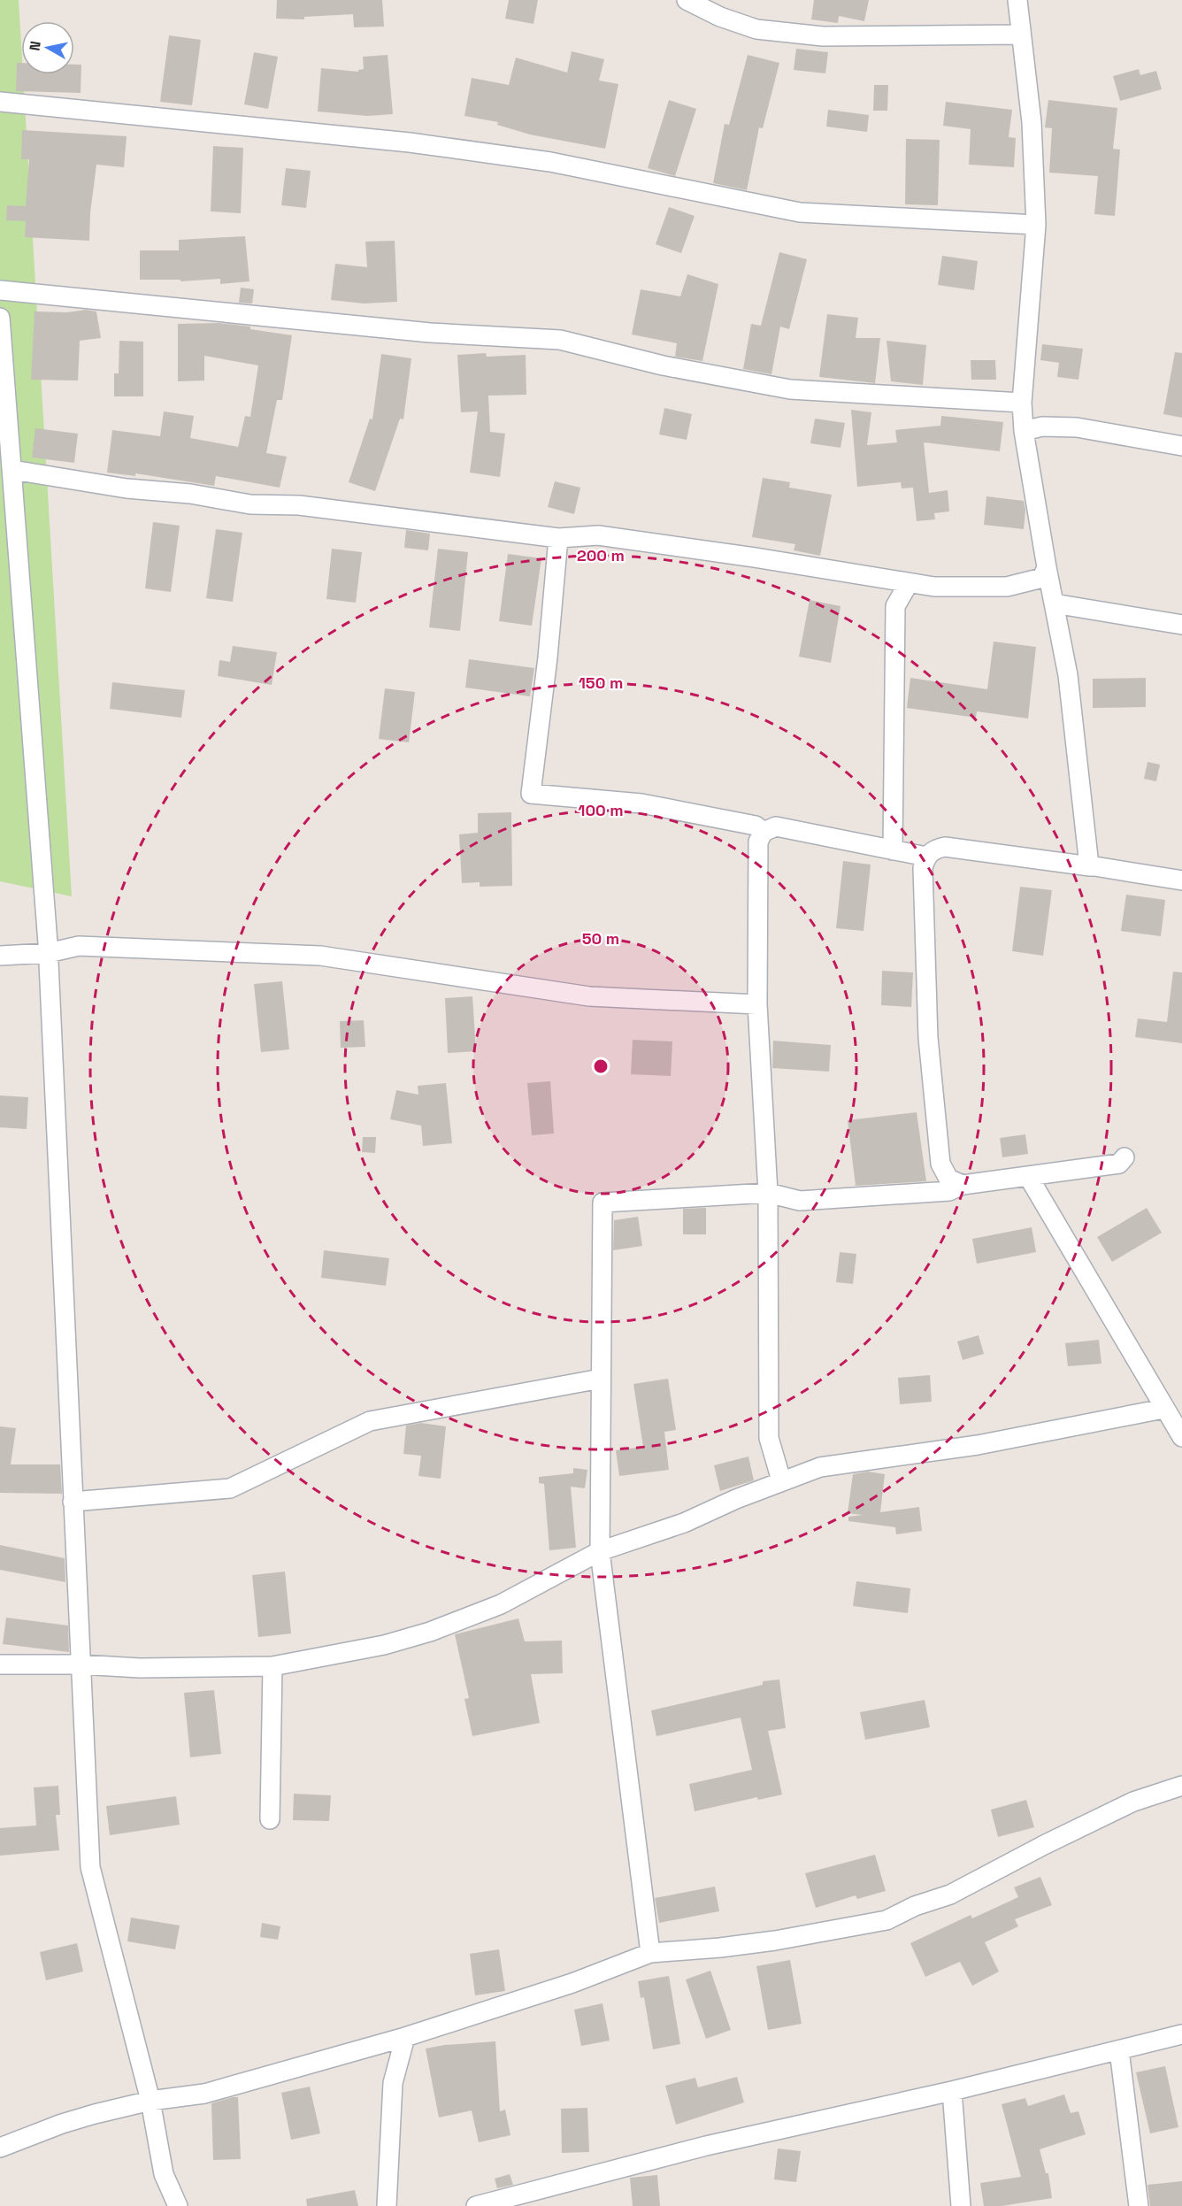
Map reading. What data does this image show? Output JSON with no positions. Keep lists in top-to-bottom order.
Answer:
{
  "north": "left",
  "rings": [
    "200 m",
    "150 m",
    "100 m",
    "50 m"
  ]
}
